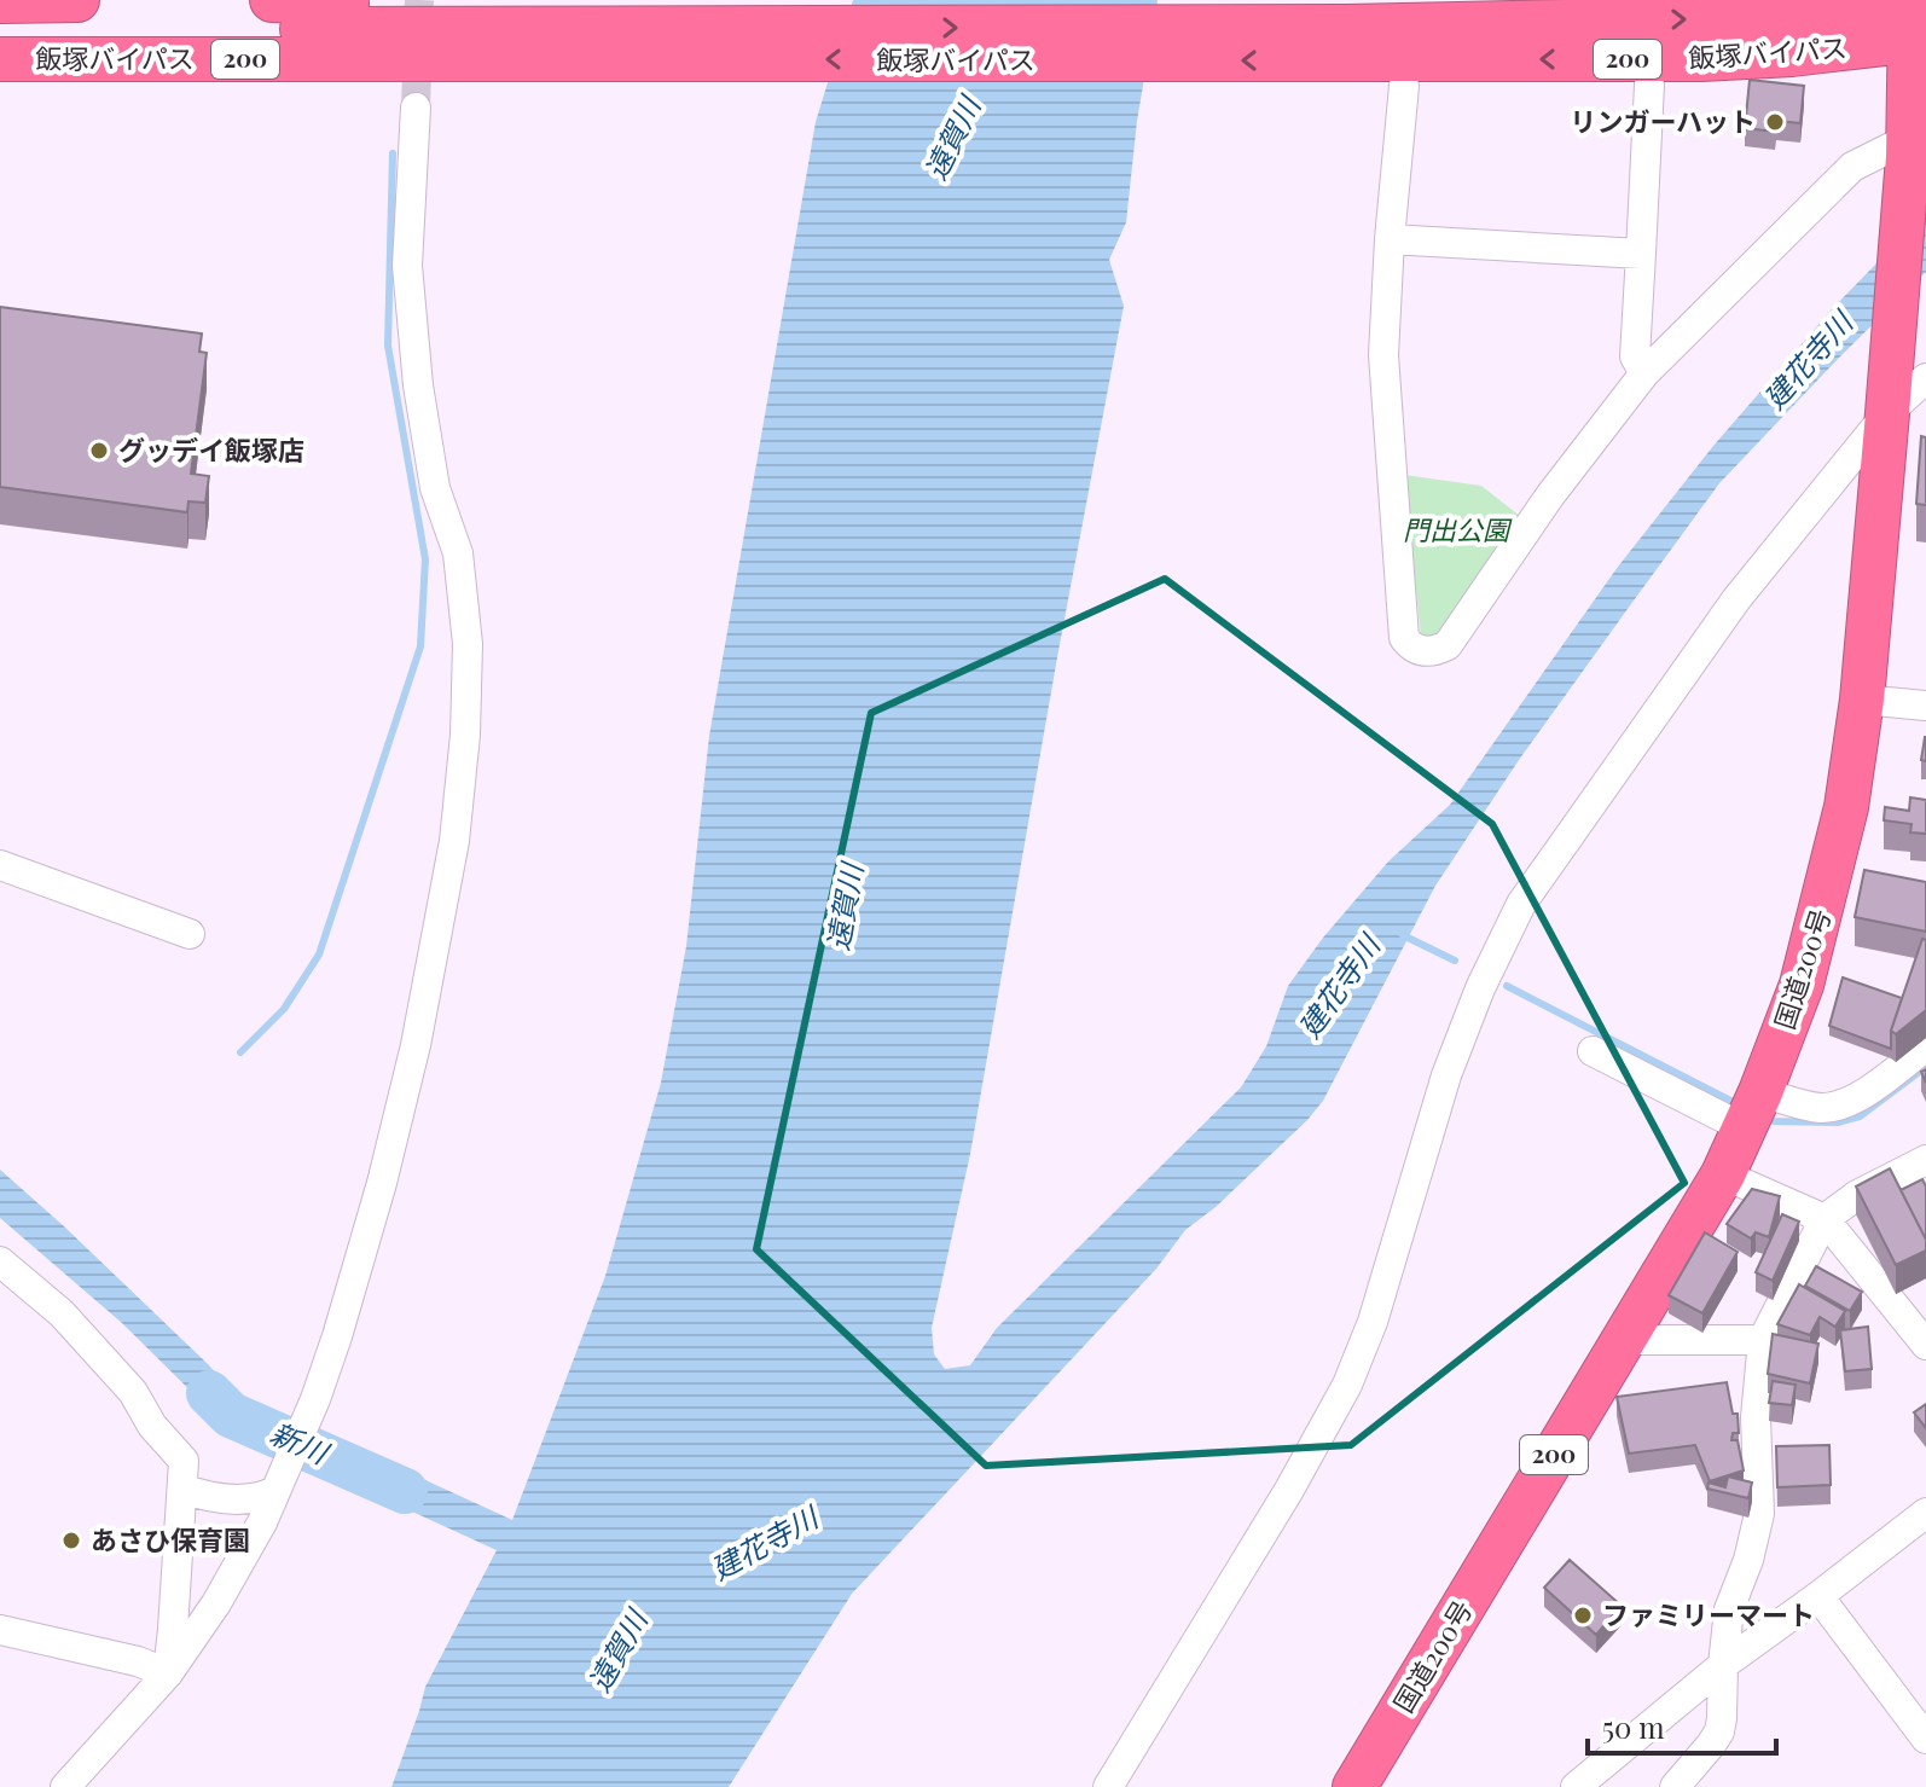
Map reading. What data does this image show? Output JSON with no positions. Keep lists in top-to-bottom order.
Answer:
{
  "streets": {
    "highway": ["飯塚バイパス", "200", "国道200号"]
  },
  "crossings": [
    ["飯塚バイパス", "200"],
    ["飯塚バイパス", "国道200号"]
  ],
  "water": ["遠賀川", "建花寺川", "新川"],
  "parks": ["門出公園"],
  "places": [
    "リンガーハット",
    "グッデイ飯塚店",
    "あさひ保育園",
    "ファミリーマート"
  ],
  "scale_bar": "50 m"
}
